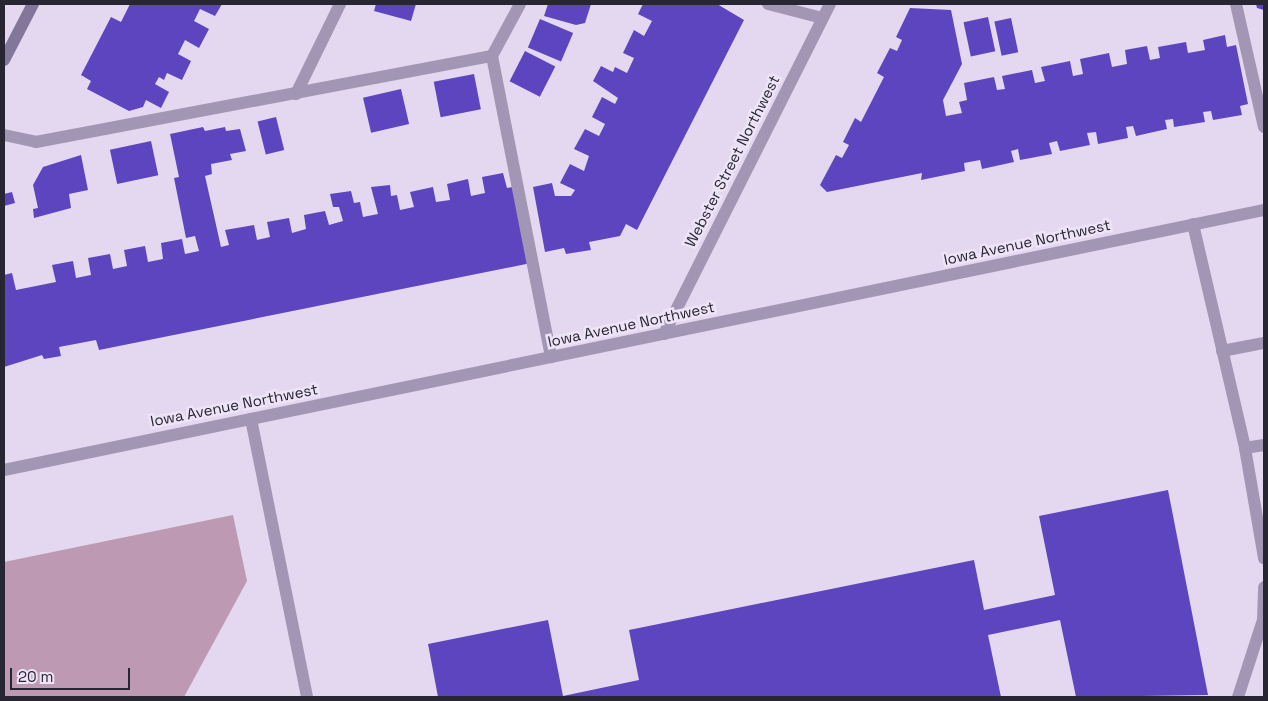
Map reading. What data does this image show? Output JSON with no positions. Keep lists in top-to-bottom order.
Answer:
{
  "streets": {
    "street": ["Webster Street Northwest", "Iowa Avenue Northwest"]
  },
  "crossings": [
    ["Webster Street Northwest", "Iowa Avenue Northwest"]
  ],
  "scale_bar": "20 m"
}
